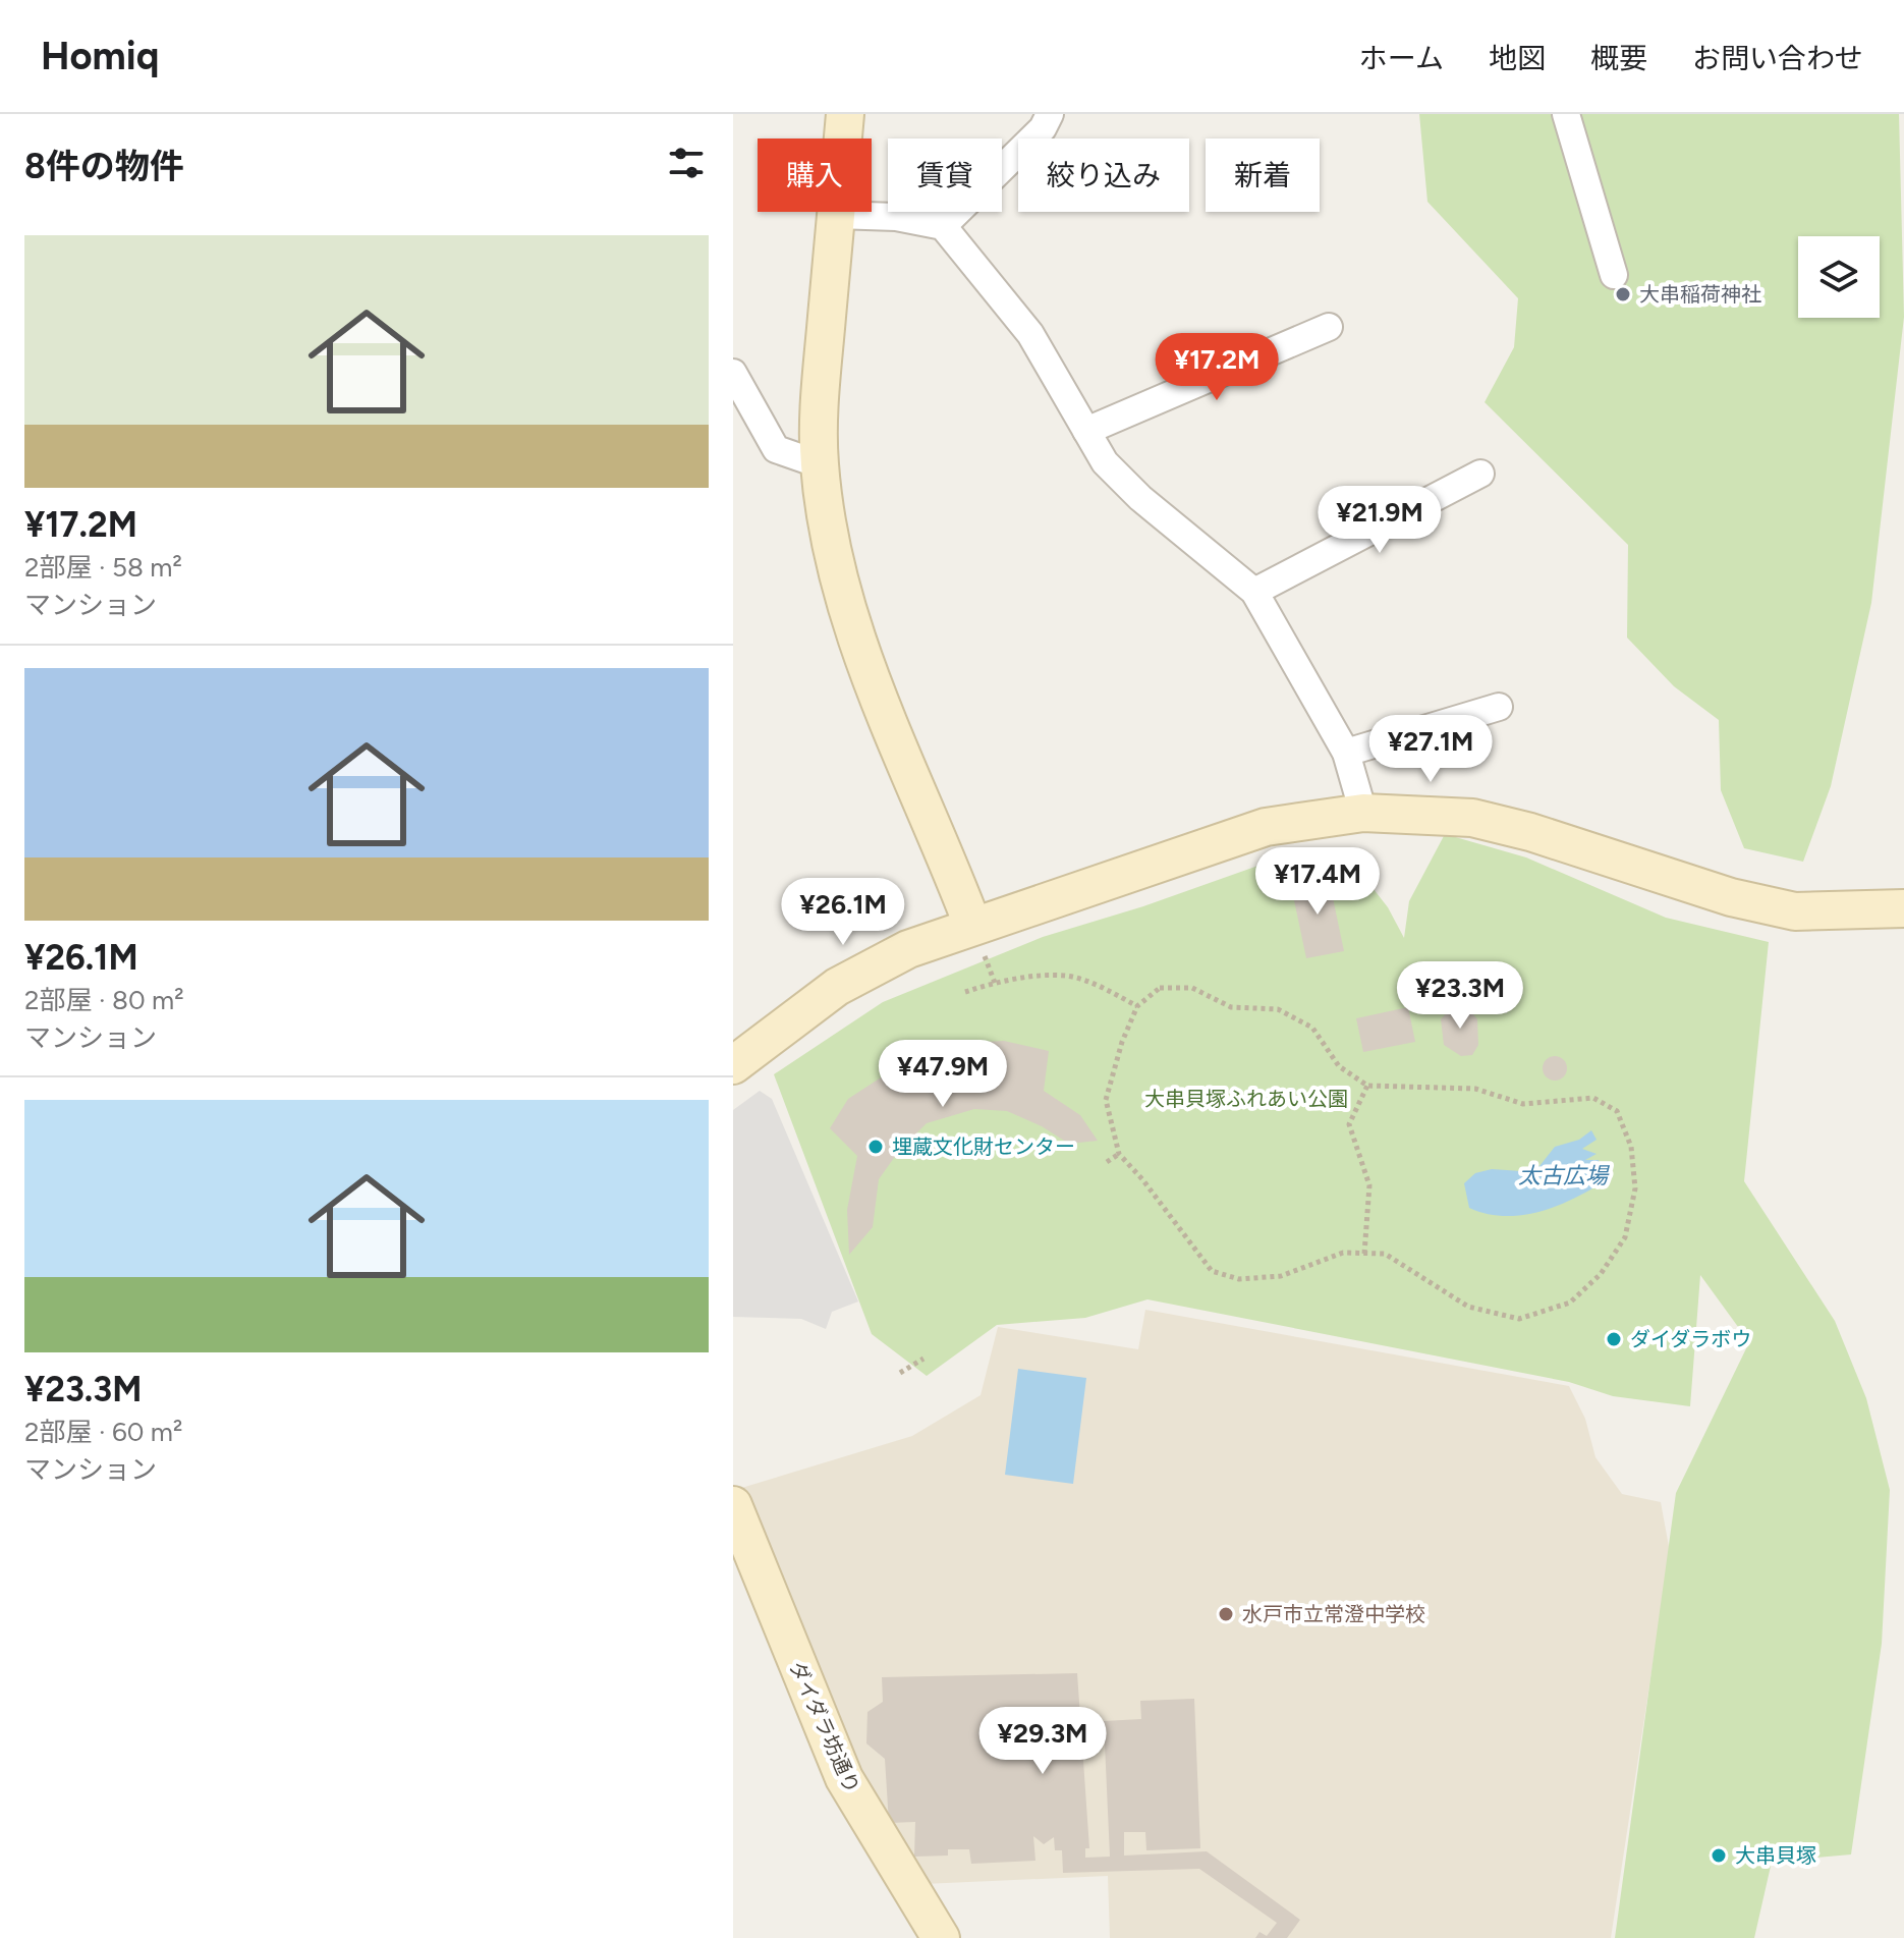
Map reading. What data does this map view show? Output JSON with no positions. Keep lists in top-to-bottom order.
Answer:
{
  "streets": {
    "street": ["ダイダラ坊通り"]
  },
  "water": ["太古広場"],
  "parks": ["大串貝塚ふれあい公園"],
  "places": [
    "大串稲荷神社",
    "埋蔵文化財センター",
    "ダイダラボウ",
    "水戸市立常澄中学校",
    "大串貝塚"
  ],
  "page": {
    "header": "Homiq",
    "nav": [
      "ホーム",
      "地図",
      "概要",
      "お問い合わせ"
    ],
    "heading": "8件の物件",
    "chip": [
      "購入",
      "賃貸",
      "絞り込み",
      "新着"
    ],
    "list": [
      {
        "name": "¥17.2M",
        "note": "2部屋 · 58 m² · マンション"
      },
      {
        "name": "¥26.1M",
        "note": "2部屋 · 80 m² · マンション"
      },
      {
        "name": "¥23.3M",
        "note": "2部屋 · 60 m² · マンション"
      }
    ],
    "price": [
      "¥17.2M",
      "¥21.9M",
      "¥27.1M",
      "¥17.4M",
      "¥26.1M",
      "¥23.3M",
      "¥47.9M",
      "¥29.3M"
    ]
  }
}
